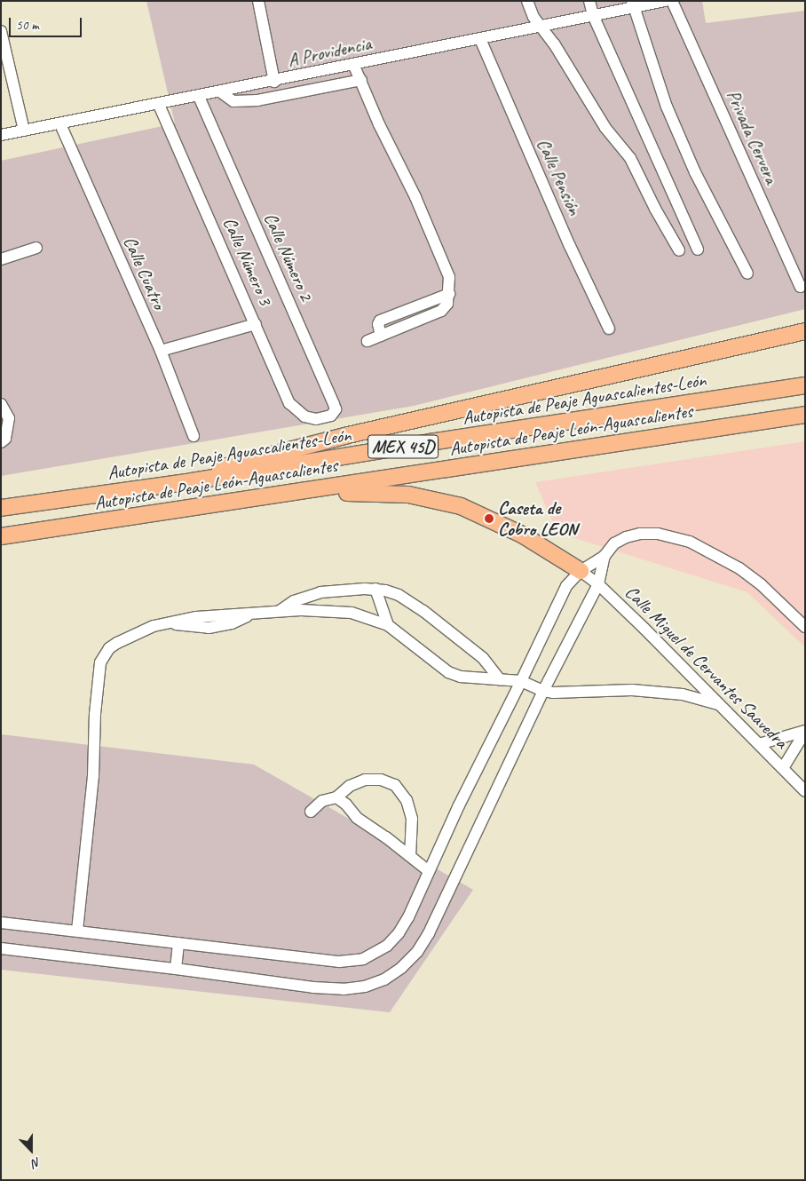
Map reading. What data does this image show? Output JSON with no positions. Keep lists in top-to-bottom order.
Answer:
{
  "streets": {
    "highway": ["Autopista de Peaje Aguascalientes-León", "Autopista de Peaje León-Aguascalientes", "MEX 45D"],
    "street": [
      "A Providencia",
      "Privada Cervera",
      "Calle Pensión",
      "Calle Número 2",
      "Calle Número 3",
      "Calle Cuatro",
      "Calle Miguel de Cervantes Saavedra"
    ]
  },
  "crossings": [
    ["A Providencia", "Calle Pensión"],
    ["A Providencia", "Calle Número 2"],
    ["A Providencia", "Calle Número 3"],
    ["A Providencia", "Calle Cuatro"],
    ["Calle Número 2", "Calle Número 3"]
  ],
  "places": ["Caseta de Cobro LEON"],
  "scale_bar": "50 m",
  "north": "bottom"
}
